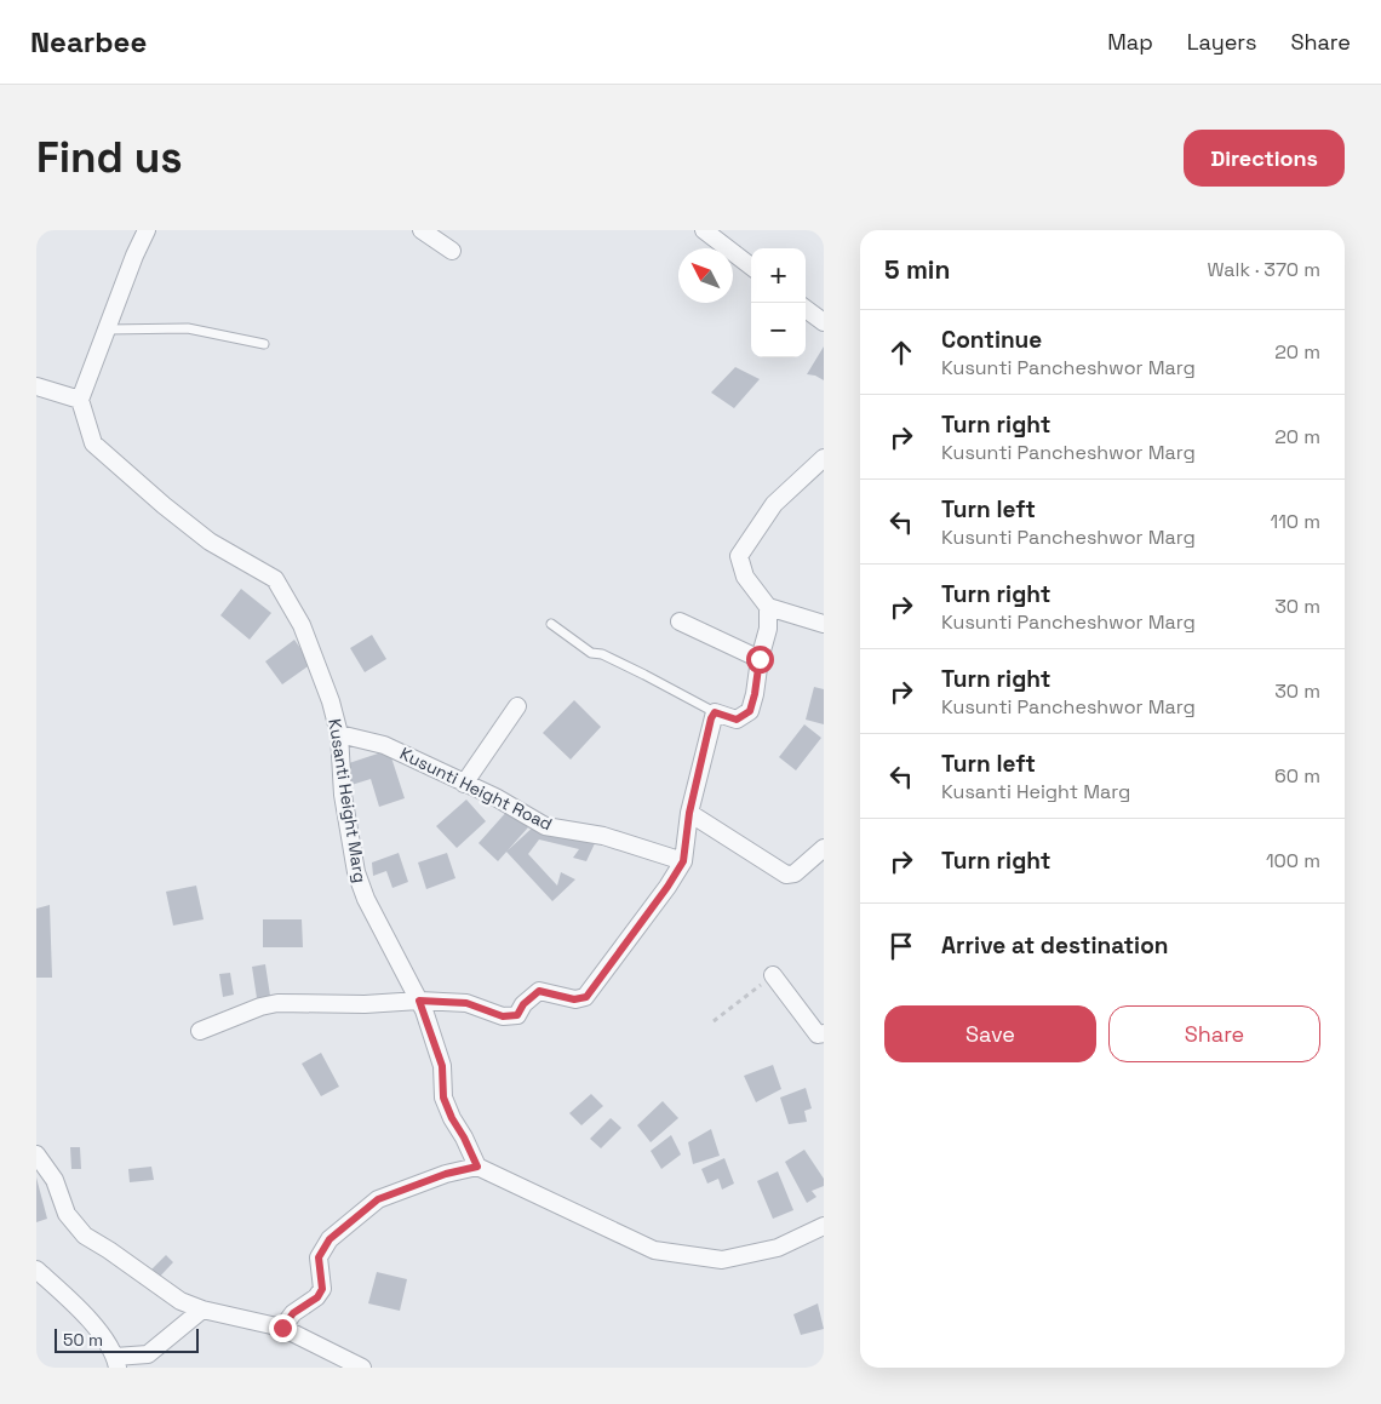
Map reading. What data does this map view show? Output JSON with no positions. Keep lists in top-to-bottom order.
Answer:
{
  "streets": {
    "street": ["Kusunti Height Road", "Kusanti Height Marg"]
  },
  "crossings": [
    ["Kusunti Height Road", "Kusanti Height Marg"]
  ],
  "scale_bar": "50 m",
  "north": "top left",
  "page": {
    "header": "Nearbee",
    "nav": ["Map", "Layers", "Share"],
    "buttons": [
      "Directions",
      ["Save", "Share"]
    ],
    "title": "Find us",
    "heading": ["5 min", "Walk · 370 m"],
    "map_buttons": ["+", "−"],
    "list": [
      ["Continue", "Kusunti Pancheshwor Marg", "20 m"],
      ["Turn right", "Kusunti Pancheshwor Marg", "20 m"],
      ["Turn left", "Kusunti Pancheshwor Marg", "110 m"],
      ["Turn right", "Kusunti Pancheshwor Marg", "30 m"],
      ["Turn right", "Kusunti Pancheshwor Marg", "30 m"],
      ["Turn left", "Kusanti Height Marg", "60 m"],
      ["Turn right", "100 m"],
      "Arrive at destination"
    ],
    "scale": "50 m"
  }
}
